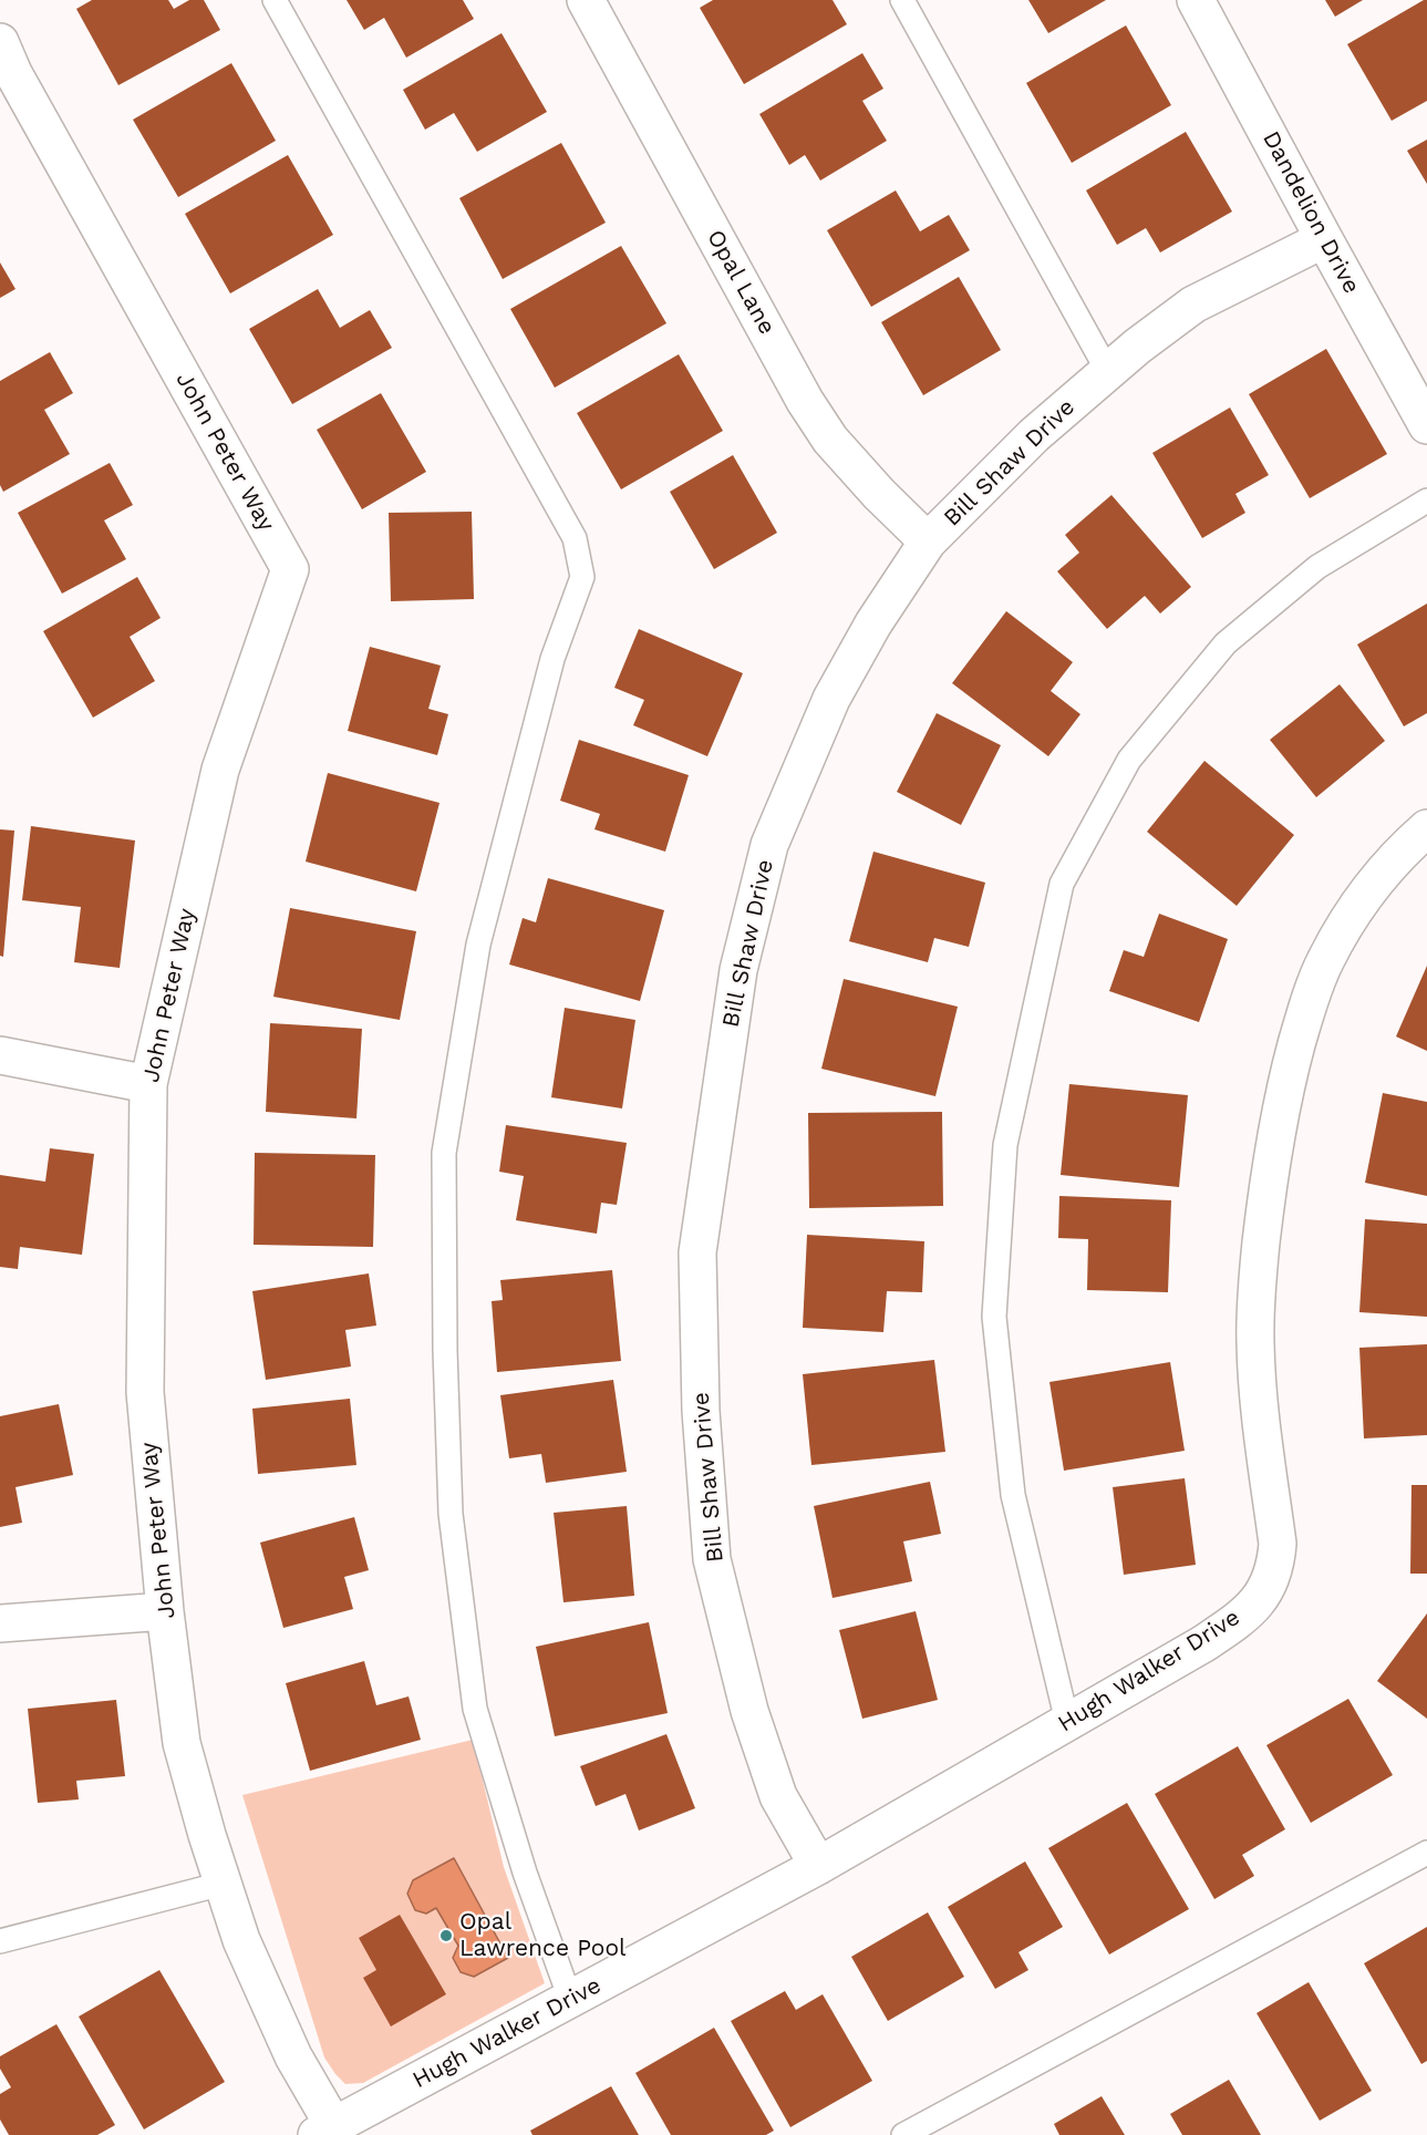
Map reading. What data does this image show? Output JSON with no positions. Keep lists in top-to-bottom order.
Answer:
{
  "streets": {
    "street": [
      "Dandelion Drive",
      "Opal Lane",
      "John Peter Way",
      "Bill Shaw Drive",
      "Hugh Walker Drive"
    ]
  },
  "crossings": [
    ["Dandelion Drive", "Bill Shaw Drive"],
    ["Opal Lane", "Bill Shaw Drive"],
    ["John Peter Way", "Hugh Walker Drive"],
    ["Bill Shaw Drive", "Hugh Walker Drive"]
  ],
  "places": ["Opal Lawrence Pool"]
}
